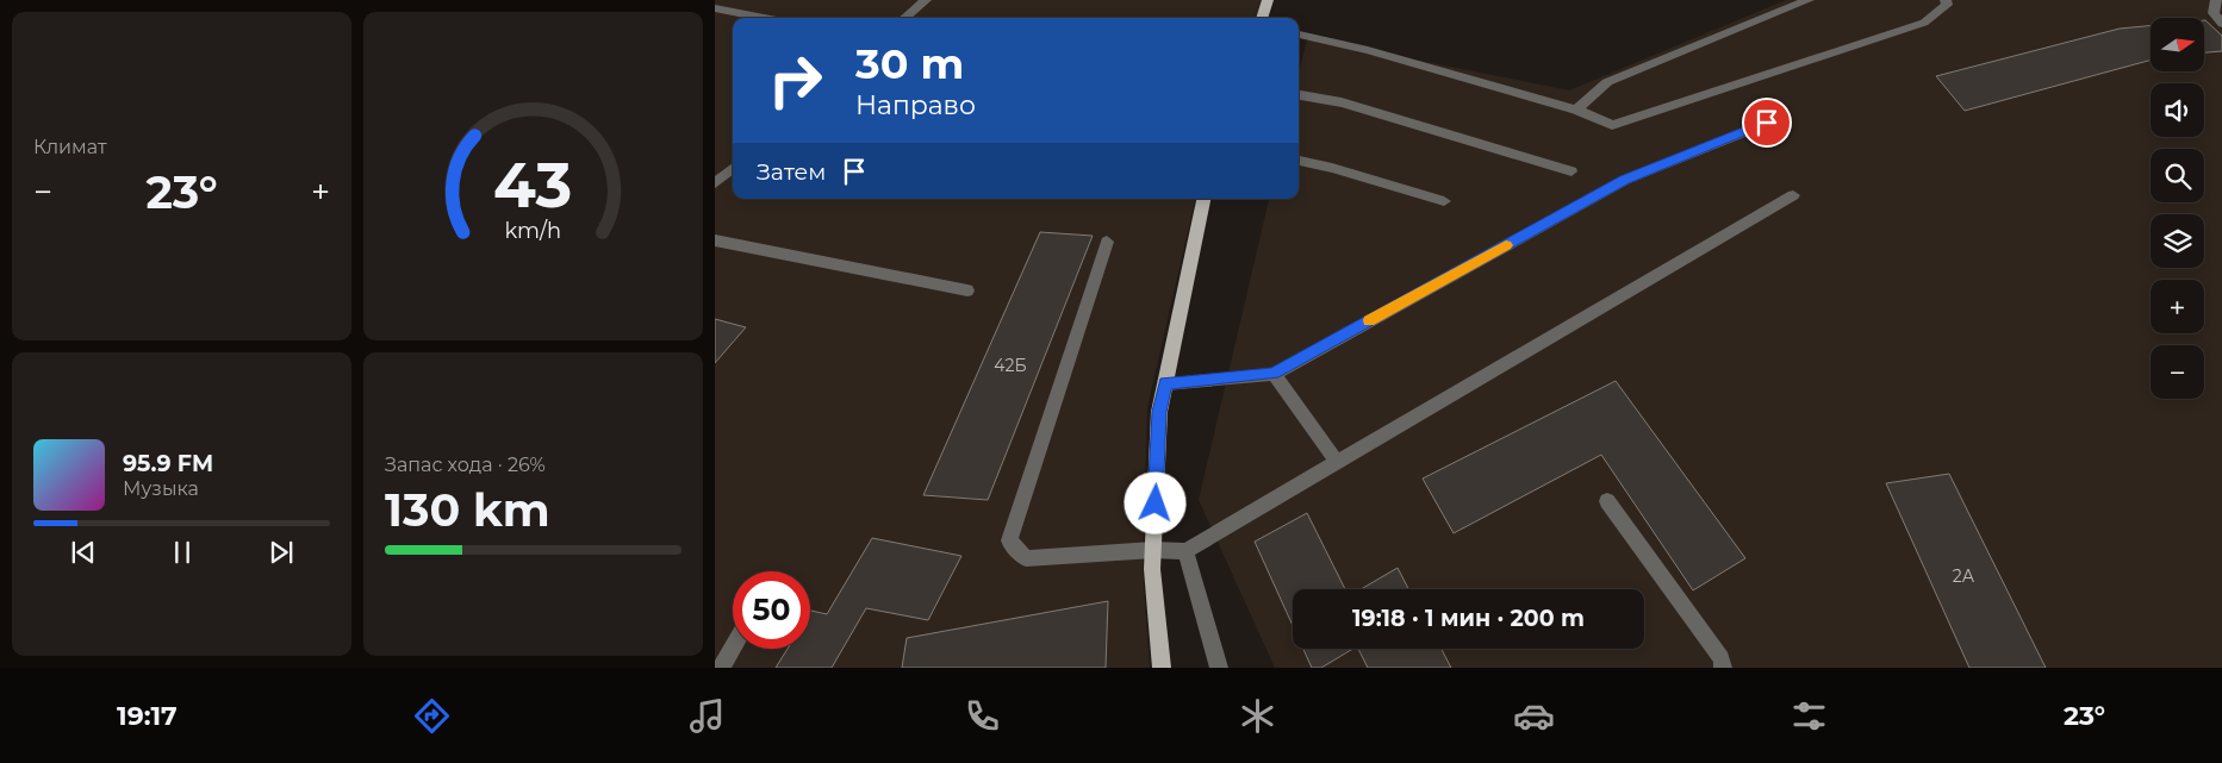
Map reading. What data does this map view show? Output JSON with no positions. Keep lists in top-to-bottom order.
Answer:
{
  "house_numbers": ["42Б", "2А"],
  "north": "right",
  "page": {
    "tile": [
      "Климат",
      ["Запас хода · 26%", "130 km"]
    ],
    "map_buttons": ["+", "−"],
    "turn": ["30 m", "Направо"],
    "then": "Затем",
    "heat": ["−", "23°", "+"],
    "song": ["95.9 FM", "Музыка"],
    "limit": "50",
    "trip": "19:18 · 1 мин · 200 m",
    "tabs": ["19:17", "23°"],
    "gauge": ["43", "km/h"]
  }
}
